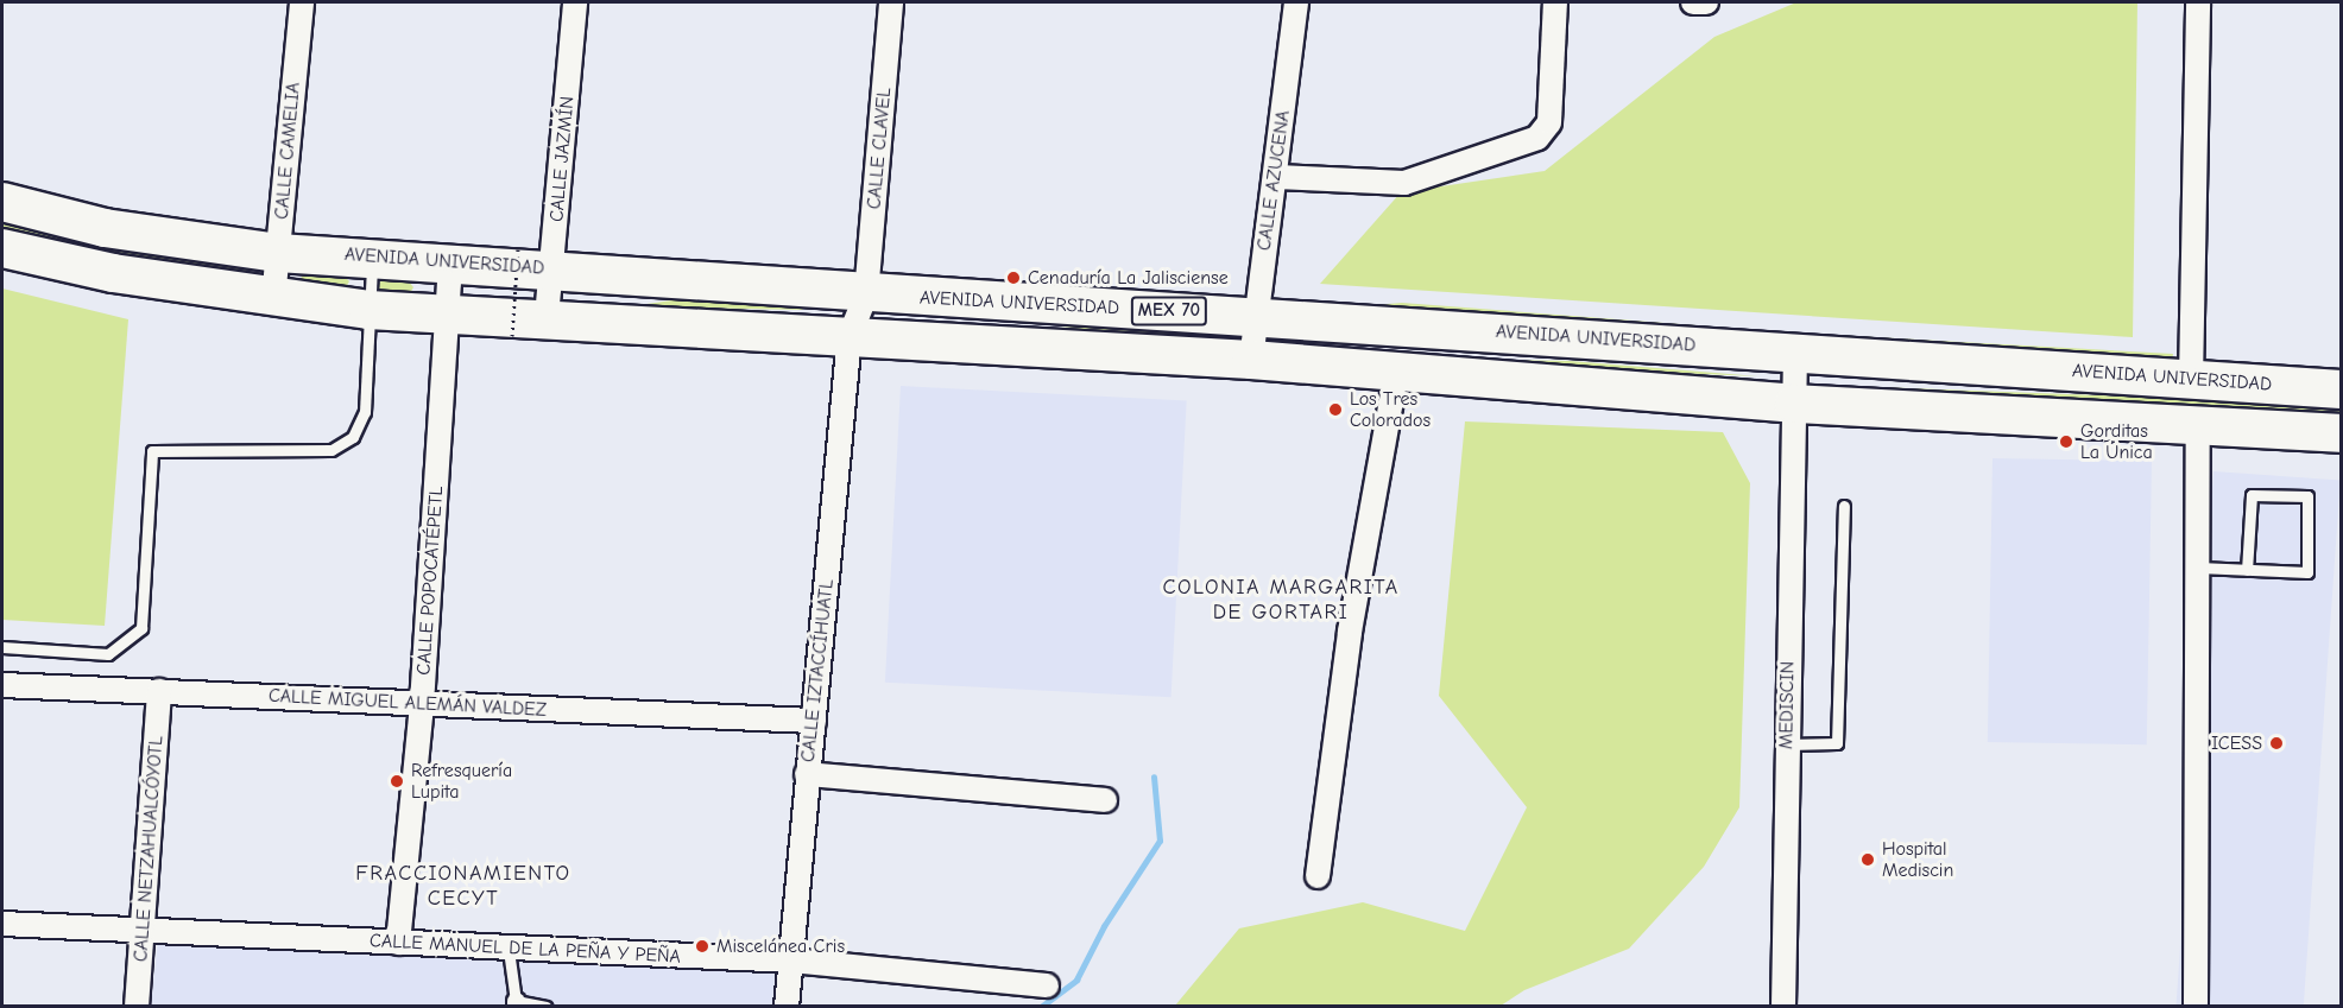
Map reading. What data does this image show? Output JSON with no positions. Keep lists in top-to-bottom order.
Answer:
{
  "streets": {
    "main road": ["AVENIDA UNIVERSIDAD", "MEX 70"],
    "street": [
      "CALLE CLAVEL",
      "CALLE CAMELIA",
      "CALLE JAZMÍN",
      "CALLE AZUCENA",
      "CALLE POPOCATÉPETL",
      "CALLE IZTACCÍHUATL",
      "CALLE MIGUEL ALEMÁN VALDEZ",
      "MEDISCIN",
      "CALLE NETZAHUALCÓYOTL",
      "CALLE MANUEL DE LA PEÑA Y PEÑA"
    ]
  },
  "crossings": [
    ["CALLE CLAVEL", "AVENIDA UNIVERSIDAD"],
    ["CALLE CLAVEL", "MEX 70"],
    ["CALLE CLAVEL", "CALLE IZTACCÍHUATL"],
    ["CALLE CAMELIA", "AVENIDA UNIVERSIDAD"],
    ["CALLE CAMELIA", "MEX 70"],
    ["CALLE JAZMÍN", "AVENIDA UNIVERSIDAD"],
    ["CALLE JAZMÍN", "MEX 70"],
    ["CALLE AZUCENA", "AVENIDA UNIVERSIDAD"],
    ["CALLE AZUCENA", "MEX 70"],
    ["AVENIDA UNIVERSIDAD", "CALLE POPOCATÉPETL"],
    ["AVENIDA UNIVERSIDAD", "MEDISCIN"],
    ["MEX 70", "CALLE POPOCATÉPETL"],
    ["MEX 70", "CALLE IZTACCÍHUATL"],
    ["MEX 70", "MEDISCIN"],
    ["CALLE POPOCATÉPETL", "CALLE MIGUEL ALEMÁN VALDEZ"],
    ["CALLE POPOCATÉPETL", "CALLE MANUEL DE LA PEÑA Y PEÑA"],
    ["CALLE IZTACCÍHUATL", "CALLE MIGUEL ALEMÁN VALDEZ"],
    ["CALLE IZTACCÍHUATL", "CALLE MANUEL DE LA PEÑA Y PEÑA"],
    ["CALLE MIGUEL ALEMÁN VALDEZ", "CALLE NETZAHUALCÓYOTL"],
    ["CALLE NETZAHUALCÓYOTL", "CALLE MANUEL DE LA PEÑA Y PEÑA"]
  ],
  "districts": ["COLONIA MARGARITA DE GORTARI", "FRACCIONAMIENTO CECYT"],
  "places": [
    "Cenaduría La Jalisciense",
    "Los Tres Colorados",
    "Gorditas La Única",
    "ICESS",
    "Refresquería Lupita",
    "Hospital Mediscin",
    "Miscelánea Cris"
  ]
}
